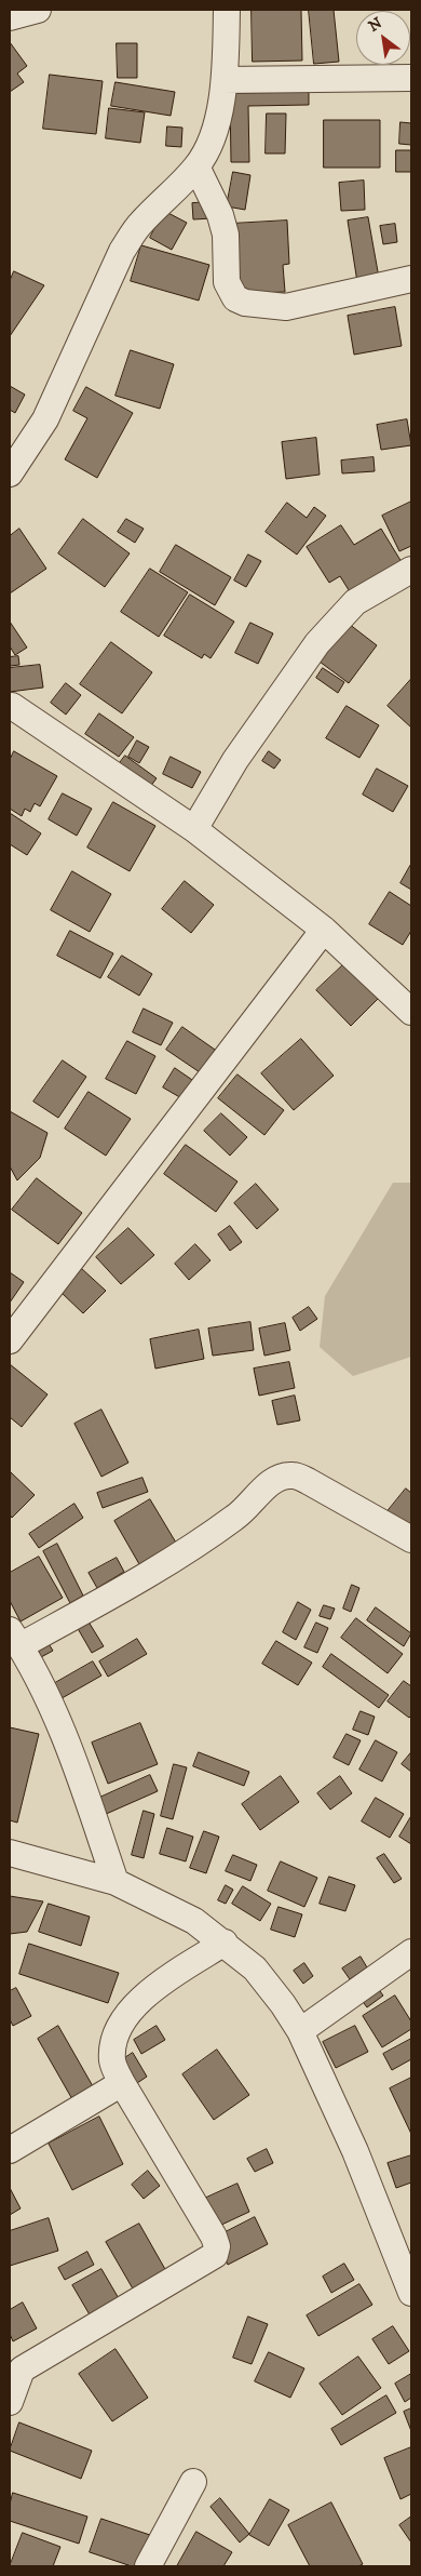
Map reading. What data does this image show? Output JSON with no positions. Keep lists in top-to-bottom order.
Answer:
{
  "north": "top left"
}
